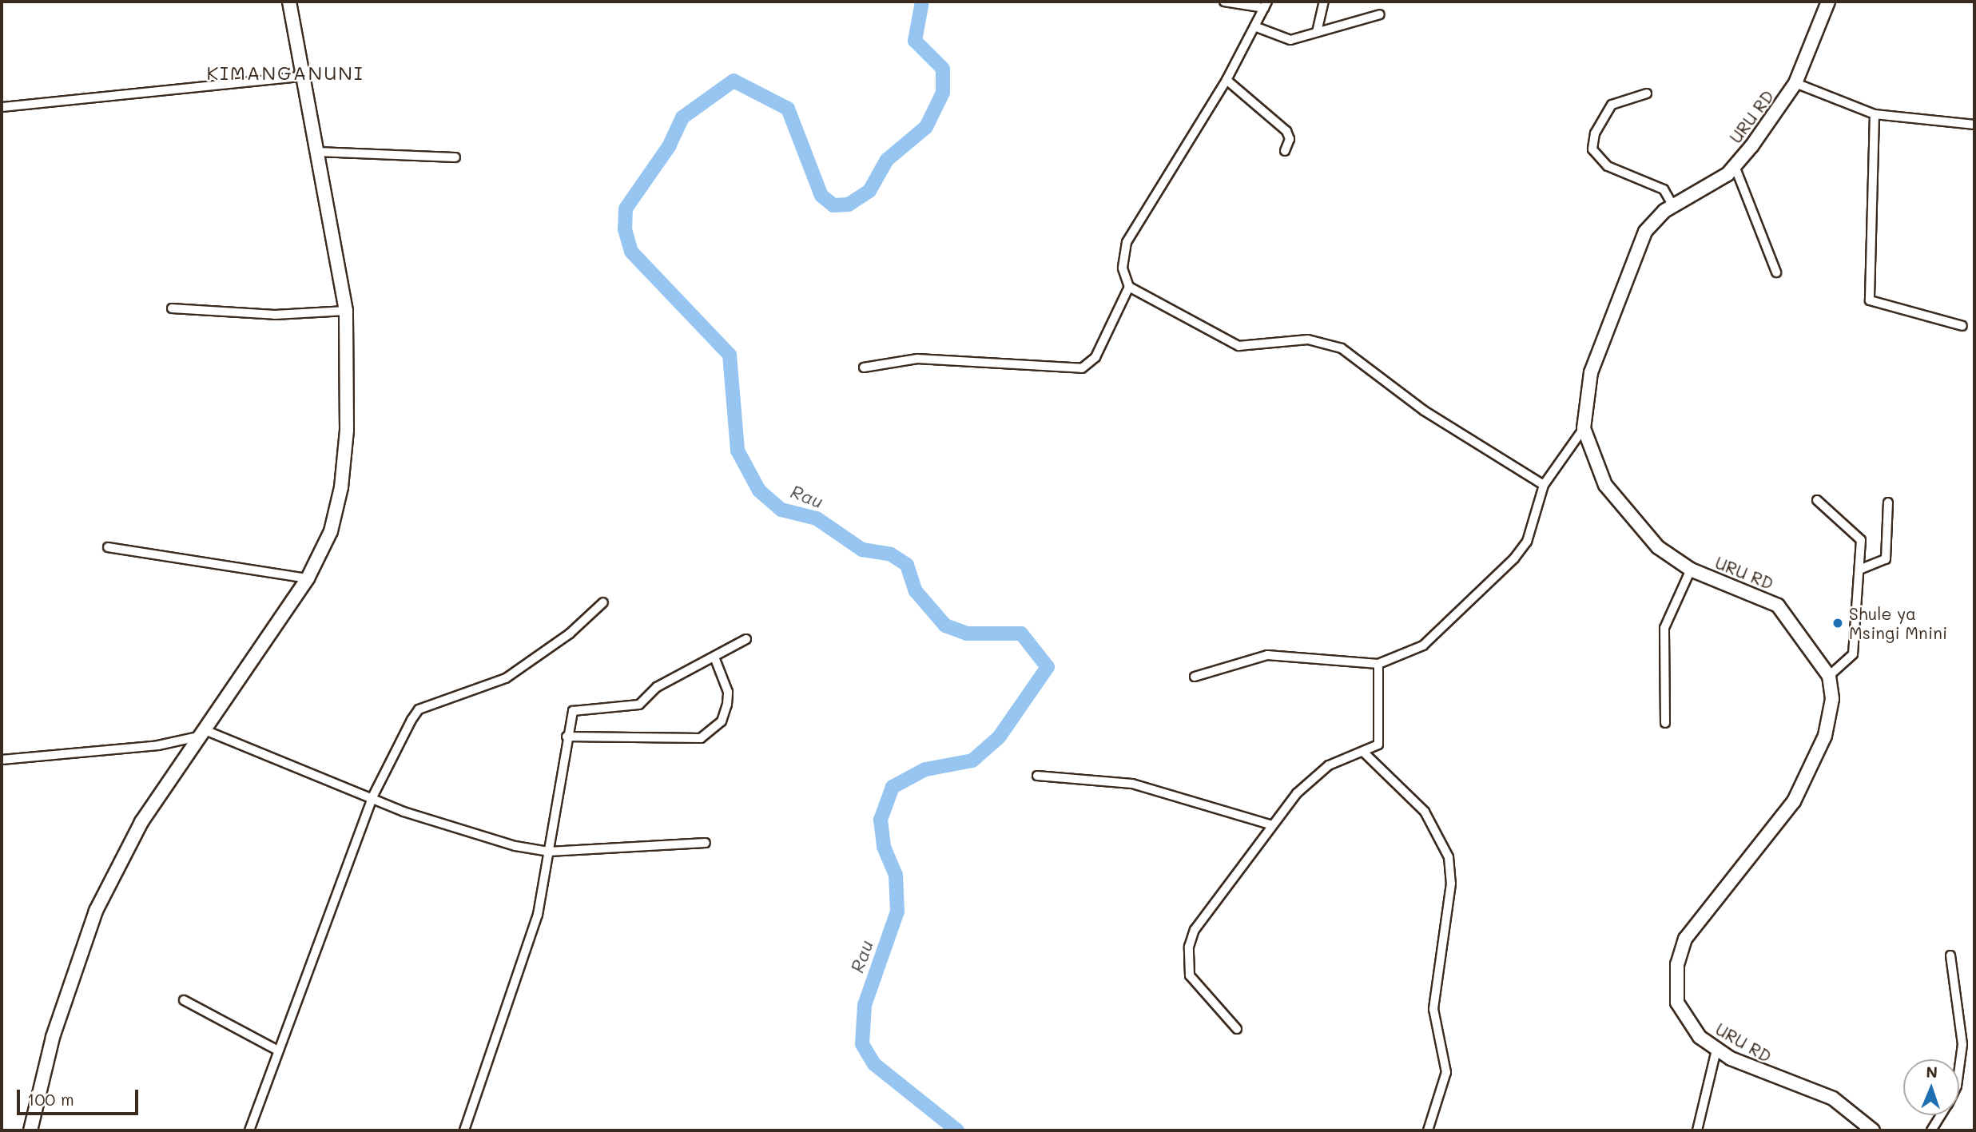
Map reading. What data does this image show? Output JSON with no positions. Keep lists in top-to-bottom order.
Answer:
{
  "streets": {
    "street": ["URU RD"]
  },
  "districts": ["KIMANGANUNI"],
  "water": ["Rau"],
  "places": ["Shule ya Msingi Mnini"],
  "scale_bar": "100 m",
  "north": "top"
}
